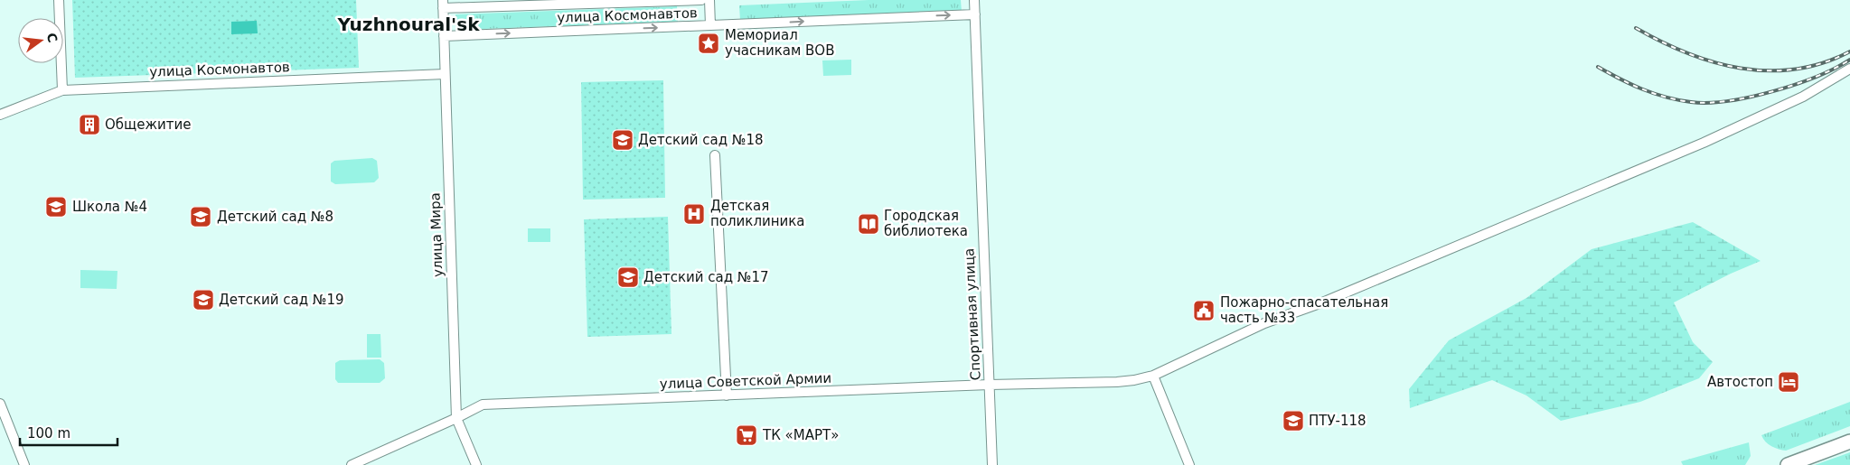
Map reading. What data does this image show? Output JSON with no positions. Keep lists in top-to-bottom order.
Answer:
{
  "streets": {
    "street": [
      "улица Космонавтов",
      "улица Мира",
      "Спортивная улица",
      "улица Советской Армии"
    ]
  },
  "crossings": [
    ["улица Космонавтов", "улица Мира"],
    ["улица Космонавтов", "Спортивная улица"],
    ["улица Мира", "улица Советской Армии"],
    ["Спортивная улица", "улица Советской Армии"]
  ],
  "districts": ["Yuzhnoural'sk"],
  "places": {
    "place": ["Мемориал учасникам ВОВ"],
    "building": ["Общежитие"],
    "school or university": [
      "Детский сад №18",
      "Школа №4",
      "Детский сад №8",
      "Детский сад №17",
      "Детский сад №19",
      "ПТУ-118"
    ],
    "hospital": ["Детская поликлиника"],
    "library": ["Городская библиотека"],
    "public building": ["Пожарно-спасательная часть №33"],
    "hotel": ["Автостоп"],
    "supermarket": ["ТК «МАРТ»"]
  },
  "scale_bar": "100 m",
  "north": "right"
}
